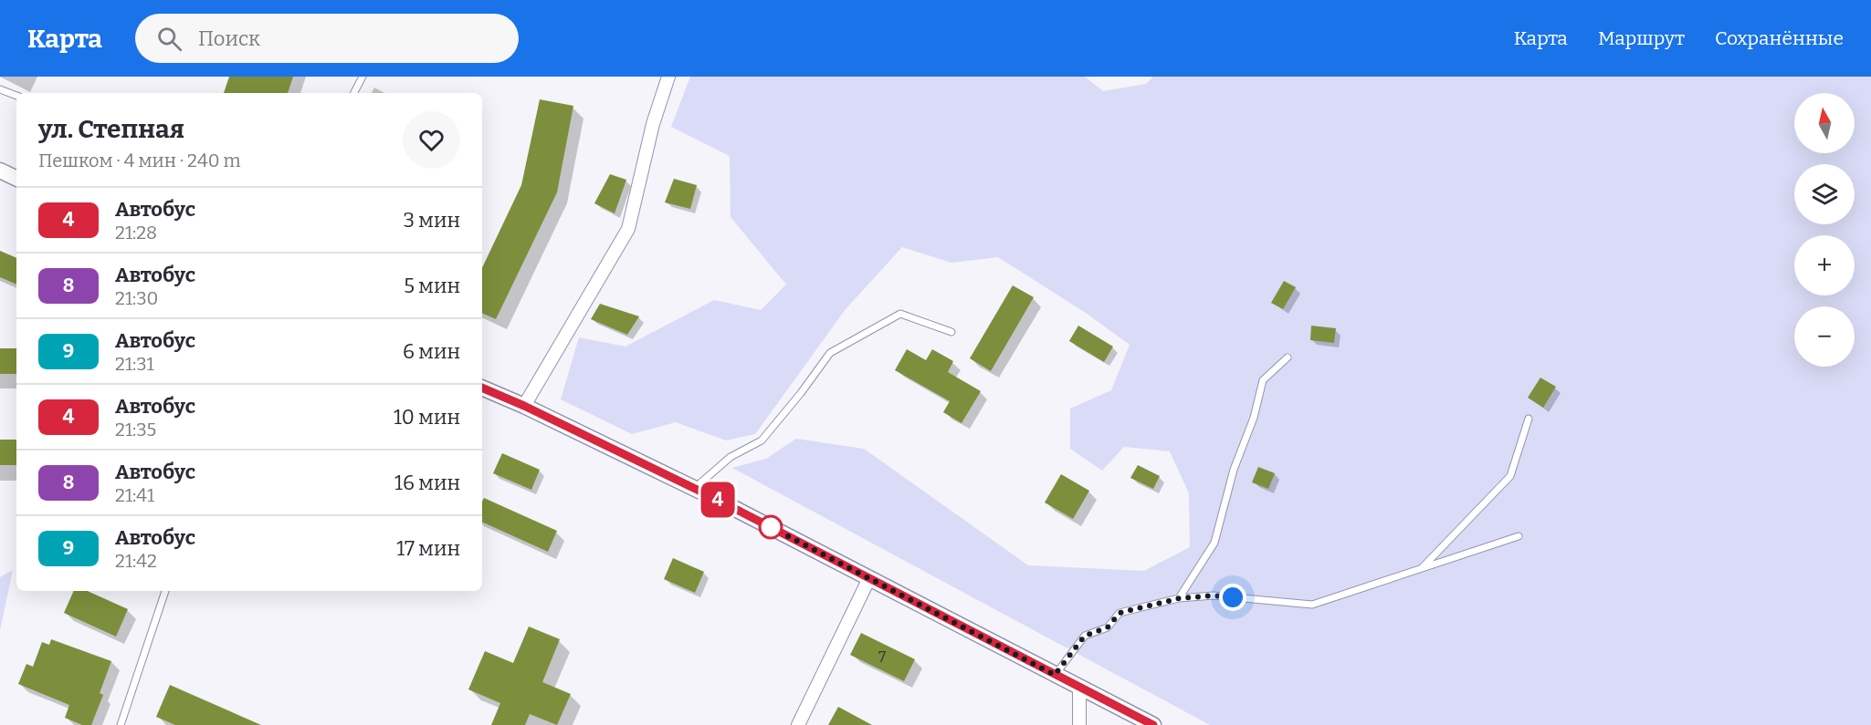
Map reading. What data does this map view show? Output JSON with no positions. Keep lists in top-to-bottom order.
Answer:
{
  "lines": ["bus line 4"],
  "house_numbers": ["7"],
  "north": "top",
  "page": {
    "header": "Карта",
    "search": "Поиск",
    "nav": ["Карта", "Маршрут", "Сохранённые"],
    "on_map": "4",
    "map_buttons": ["+", "−"],
    "heading": ["ул. Степная", "Пешком · 4 мин · 240 m"],
    "list": [
      {
        "mark": "4",
        "name": "Автобус",
        "note": "21:28",
        "value": "3 мин"
      },
      {
        "mark": "8",
        "name": "Автобус",
        "note": "21:30",
        "value": "5 мин"
      },
      {
        "mark": "9",
        "name": "Автобус",
        "note": "21:31",
        "value": "6 мин"
      },
      {
        "mark": "4",
        "name": "Автобус",
        "note": "21:35",
        "value": "10 мин"
      },
      {
        "mark": "8",
        "name": "Автобус",
        "note": "21:41",
        "value": "16 мин"
      },
      {
        "mark": "9",
        "name": "Автобус",
        "note": "21:42",
        "value": "17 мин"
      }
    ]
  }
}
